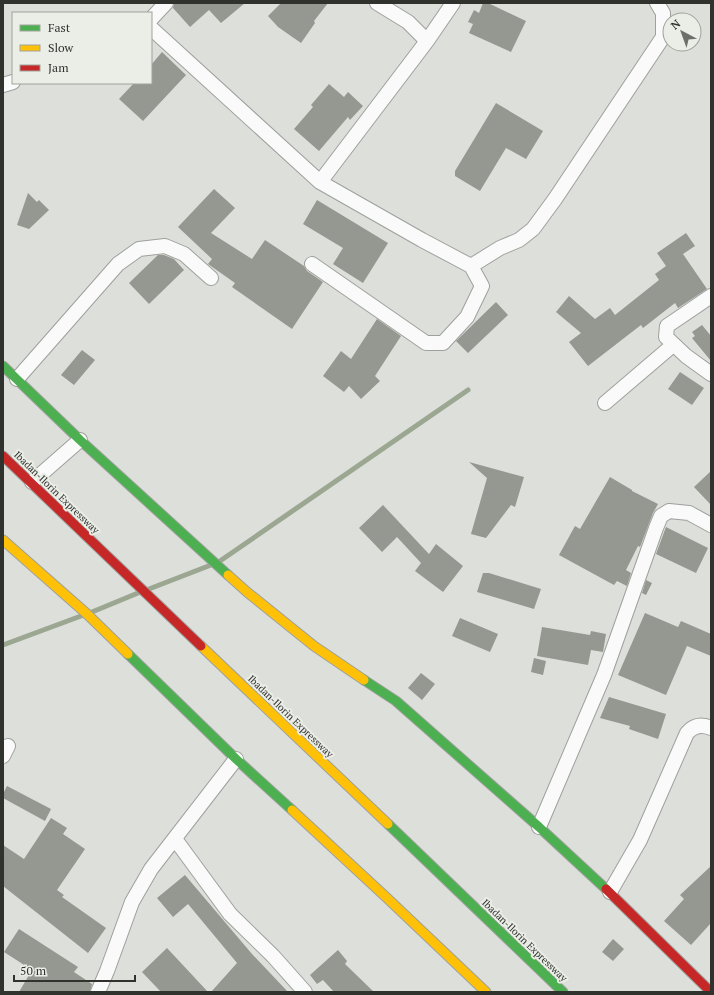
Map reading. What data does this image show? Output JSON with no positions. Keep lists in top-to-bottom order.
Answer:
{
  "streets": {
    "main road": ["Ibadan-Ilorin Expressway"]
  },
  "legend": ["Fast", "Slow", "Jam"],
  "scale_bar": "50 m",
  "north": "top left"
}
